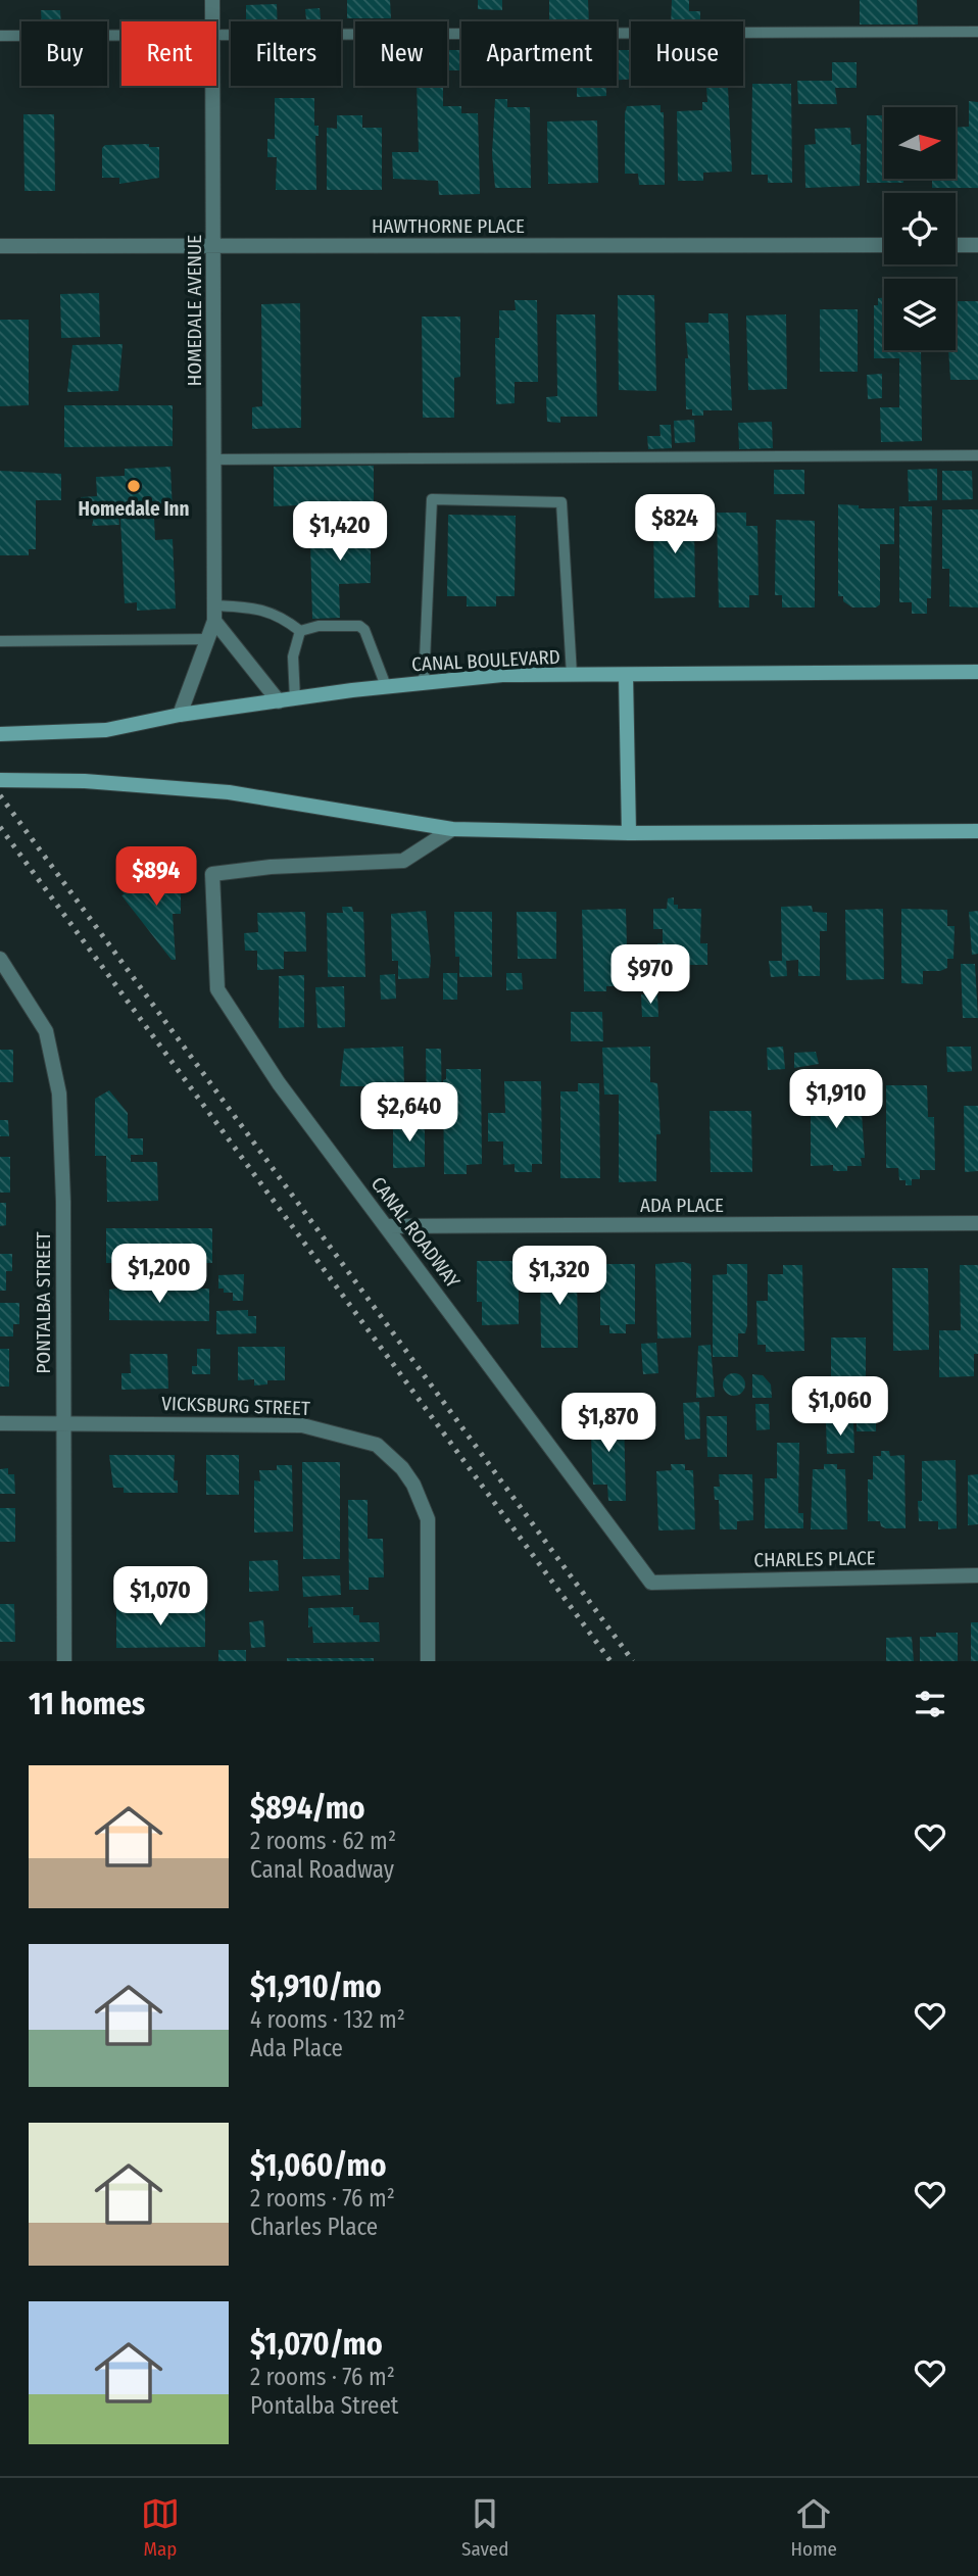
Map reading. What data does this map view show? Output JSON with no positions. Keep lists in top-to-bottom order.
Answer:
{
  "streets": {
    "main road": ["CANAL BOULEVARD"],
    "street": [
      "HAWTHORNE PLACE",
      "HOMEDALE AVENUE",
      "ADA PLACE",
      "CANAL ROADWAY",
      "PONTALBA STREET",
      "VICKSBURG STREET",
      "CHARLES PLACE"
    ]
  },
  "crossings": [
    ["HAWTHORNE PLACE", "HOMEDALE AVENUE"],
    ["HOMEDALE AVENUE", "CANAL BOULEVARD"],
    ["ADA PLACE", "CANAL ROADWAY"],
    ["CANAL ROADWAY", "CHARLES PLACE"],
    ["PONTALBA STREET", "VICKSBURG STREET"]
  ],
  "places": ["Homedale Inn"],
  "north": "right",
  "page": {
    "chip": [
      "Buy",
      "Rent",
      "Filters",
      "New",
      "Apartment",
      "House"
    ],
    "price": [
      "$824",
      "$1,420",
      "$894",
      "$970",
      "$1,910",
      "$2,640",
      "$1,200",
      "$1,320",
      "$1,060",
      "$1,870",
      "$1,070"
    ],
    "heading": "11 homes",
    "list": [
      {
        "name": "$894/mo",
        "note": "2 rooms · 62 m² · Canal Roadway"
      },
      {
        "name": "$1,910/mo",
        "note": "4 rooms · 132 m² · Ada Place"
      },
      {
        "name": "$1,060/mo",
        "note": "2 rooms · 76 m² · Charles Place"
      },
      {
        "name": "$1,070/mo",
        "note": "2 rooms · 76 m² · Pontalba Street"
      }
    ],
    "tabs": ["Map", "Saved", "Home"]
  }
}
